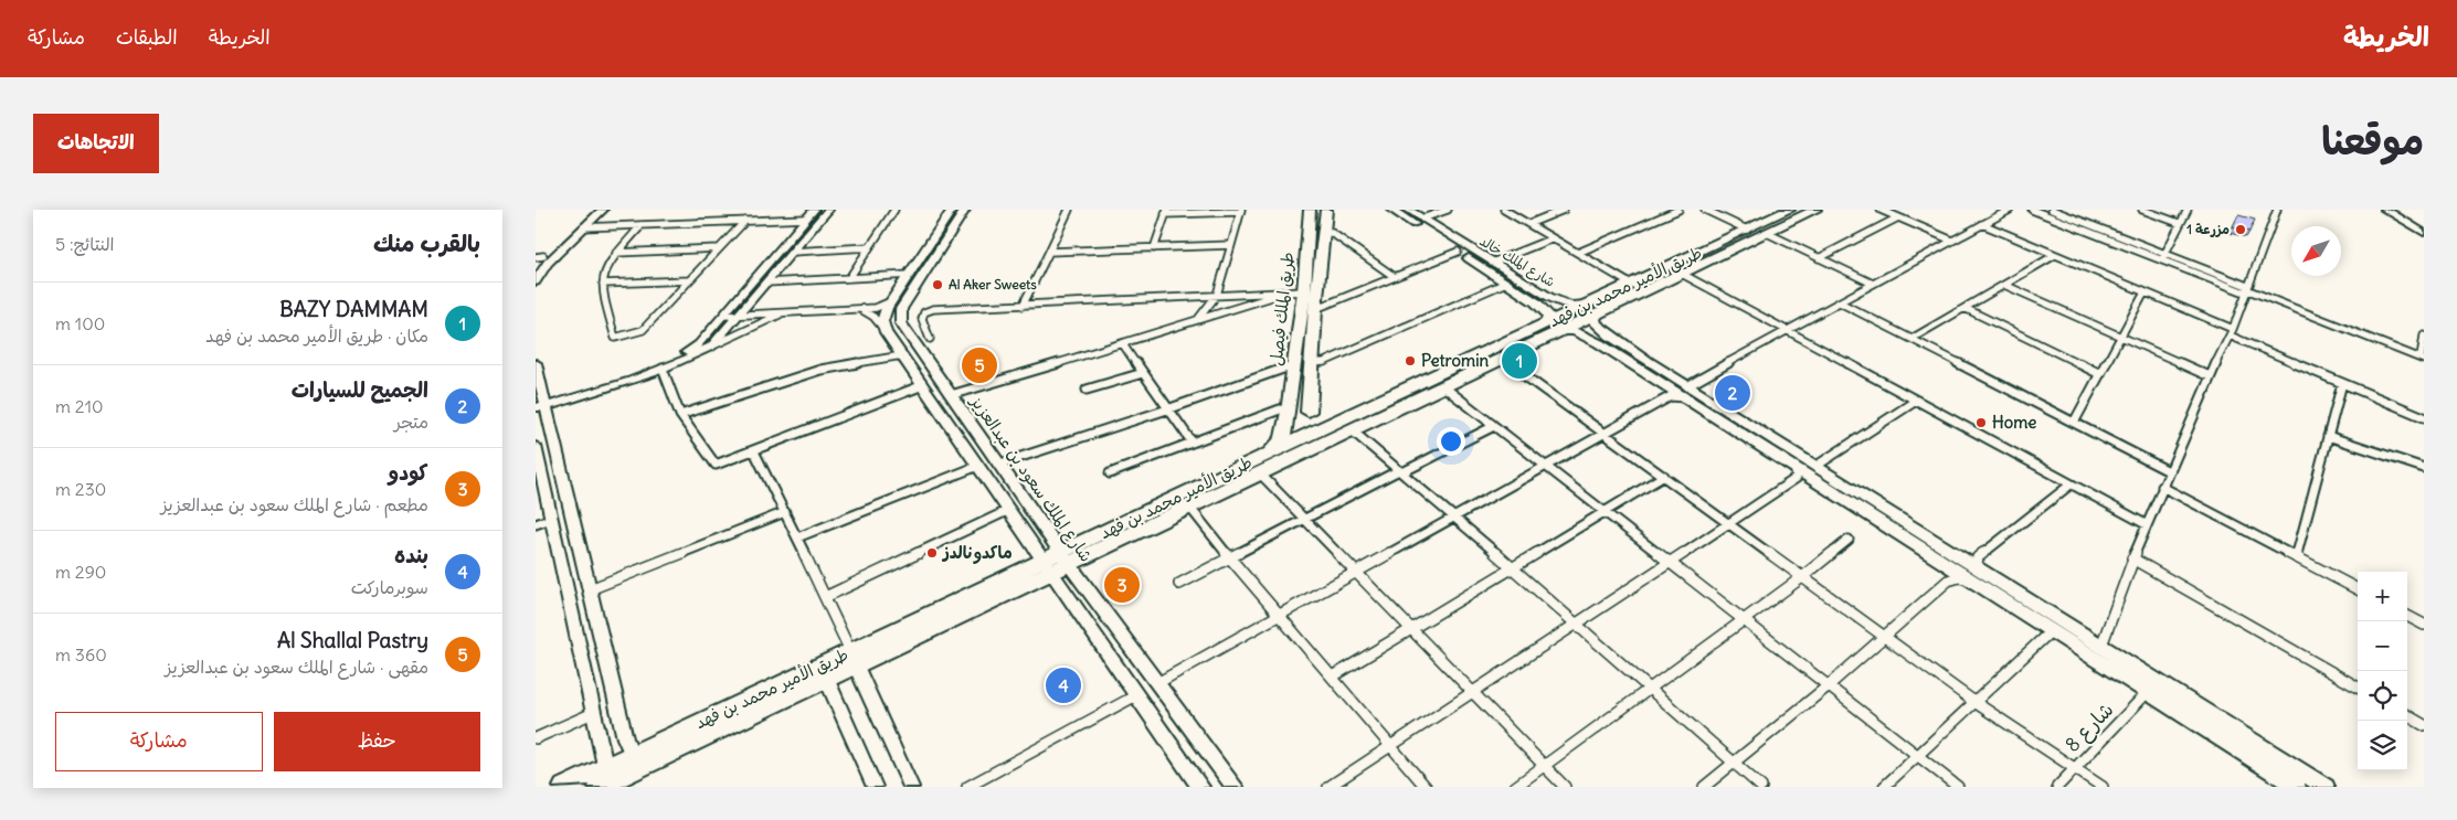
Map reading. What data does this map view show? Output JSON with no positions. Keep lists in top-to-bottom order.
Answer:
{
  "streets": {
    "highway": ["طريق الأمير محمد بن فهد", "طريق الملك فيصل"],
    "main road": ["شارع الملك خالد", "شارع الملك سعود بن عبدالعزيز"],
    "street": ["شارع 8"]
  },
  "crossings": [
    ["شارع الملك خالد", "طريق الأمير محمد بن فهد"],
    ["طريق الأمير محمد بن فهد", "طريق الملك فيصل"],
    ["طريق الأمير محمد بن فهد", "شارع الملك سعود بن عبدالعزيز"]
  ],
  "places": [
    "مزرعة 1",
    "Al Aker Sweets",
    "Petromin",
    "Home",
    "ماكدونالدز"
  ],
  "north": "bottom left",
  "page": {
    "header": "الخريطة",
    "nav": ["الخريطة", "الطبقات", "مشاركة"],
    "title": "موقعنا",
    "buttons": [
      "الاتجاهات",
      ["حفظ", "مشاركة"]
    ],
    "heading": ["بالقرب منك", "النتائج: 5"],
    "list": [
      {
        "mark": "1",
        "name": "BAZY DAMMAM",
        "note": "مكان · طريق الأمير محمد بن فهد",
        "value": "100 m"
      },
      {
        "mark": "2",
        "name": "الجميح للسيارات",
        "note": "متجر",
        "value": "210 m"
      },
      {
        "mark": "3",
        "name": "كودو",
        "note": "مطعم · شارع الملك سعود بن عبدالعزيز",
        "value": "230 m"
      },
      {
        "mark": "4",
        "name": "بنده",
        "note": "سوبرماركت",
        "value": "290 m"
      },
      {
        "mark": "5",
        "name": "Al Shallal Pastry",
        "note": "مقهى · شارع الملك سعود بن عبدالعزيز",
        "value": "360 m"
      }
    ],
    "pins": [
      "1",
      "5",
      "2",
      "3",
      "4"
    ],
    "map_buttons": ["+", "−"]
  }
}
